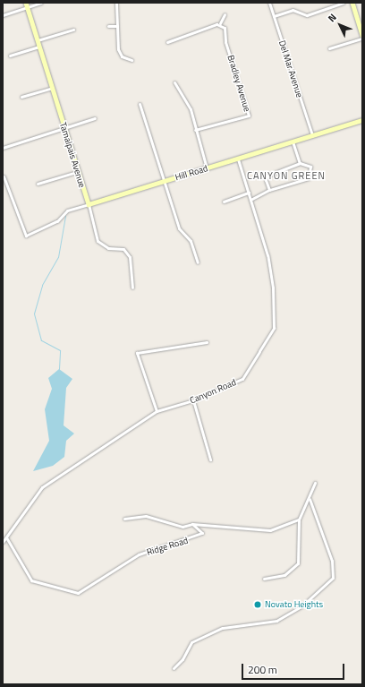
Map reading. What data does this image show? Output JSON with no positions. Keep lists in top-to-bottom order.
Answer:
{
  "streets": {
    "street": [
      "Del Mar Avenue",
      "Bradley Avenue",
      "Tamalpais Avenue",
      "Hill Road",
      "Canyon Road",
      "Ridge Road"
    ]
  },
  "crossings": [
    ["Del Mar Avenue", "Hill Road"],
    ["Tamalpais Avenue", "Hill Road"],
    ["Hill Road", "Canyon Road"],
    ["Canyon Road", "Ridge Road"]
  ],
  "districts": ["CANYON GREEN"],
  "places": ["Novato Heights"],
  "scale_bar": "200 m",
  "north": "top left"
}
